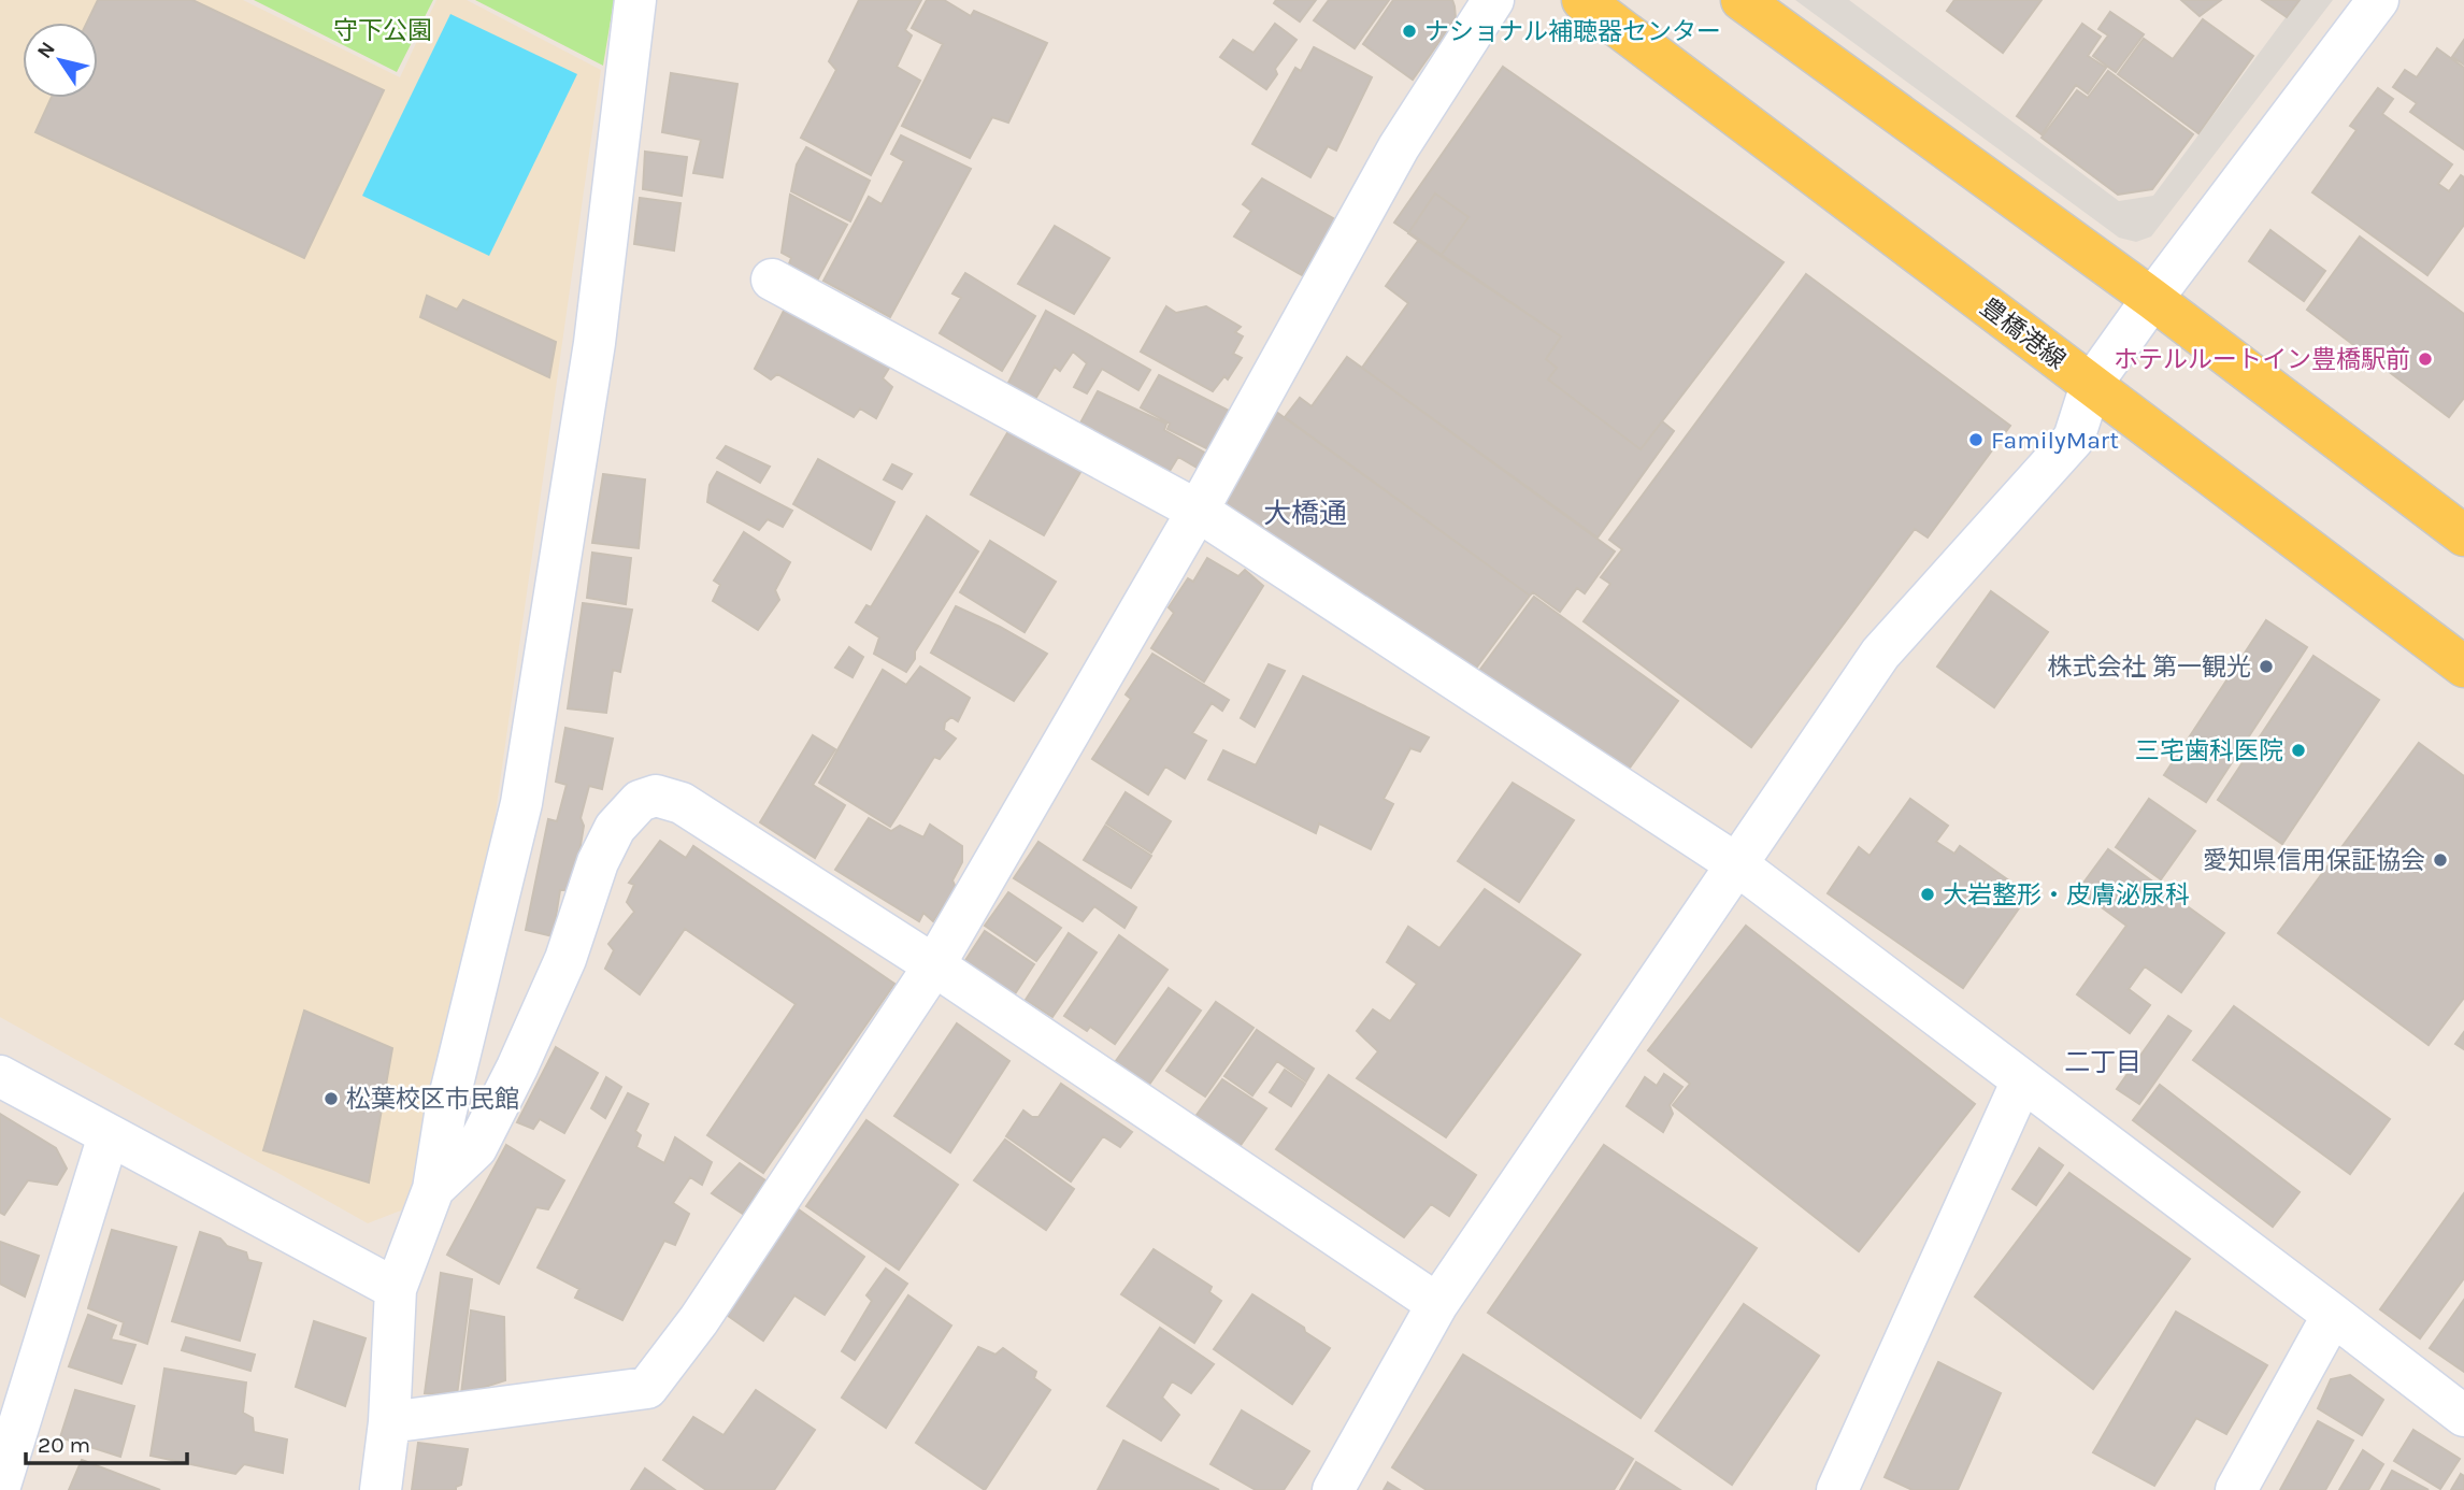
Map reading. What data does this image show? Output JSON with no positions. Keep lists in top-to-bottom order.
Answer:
{
  "streets": {
    "main road": ["豊橋港線"]
  },
  "districts": ["大橋通", "二丁目"],
  "parks": ["守下公園"],
  "places": [
    "ナショナル補聴器センター",
    "ホテルルートイン豊橋駅前",
    "FamilyMart",
    "株式会社 第一観光",
    "三宅歯科医院",
    "愛知県信用保証協会",
    "大岩整形・皮膚泌尿科",
    "松葉校区市民館"
  ],
  "scale_bar": "20 m",
  "north": "top left"
}
